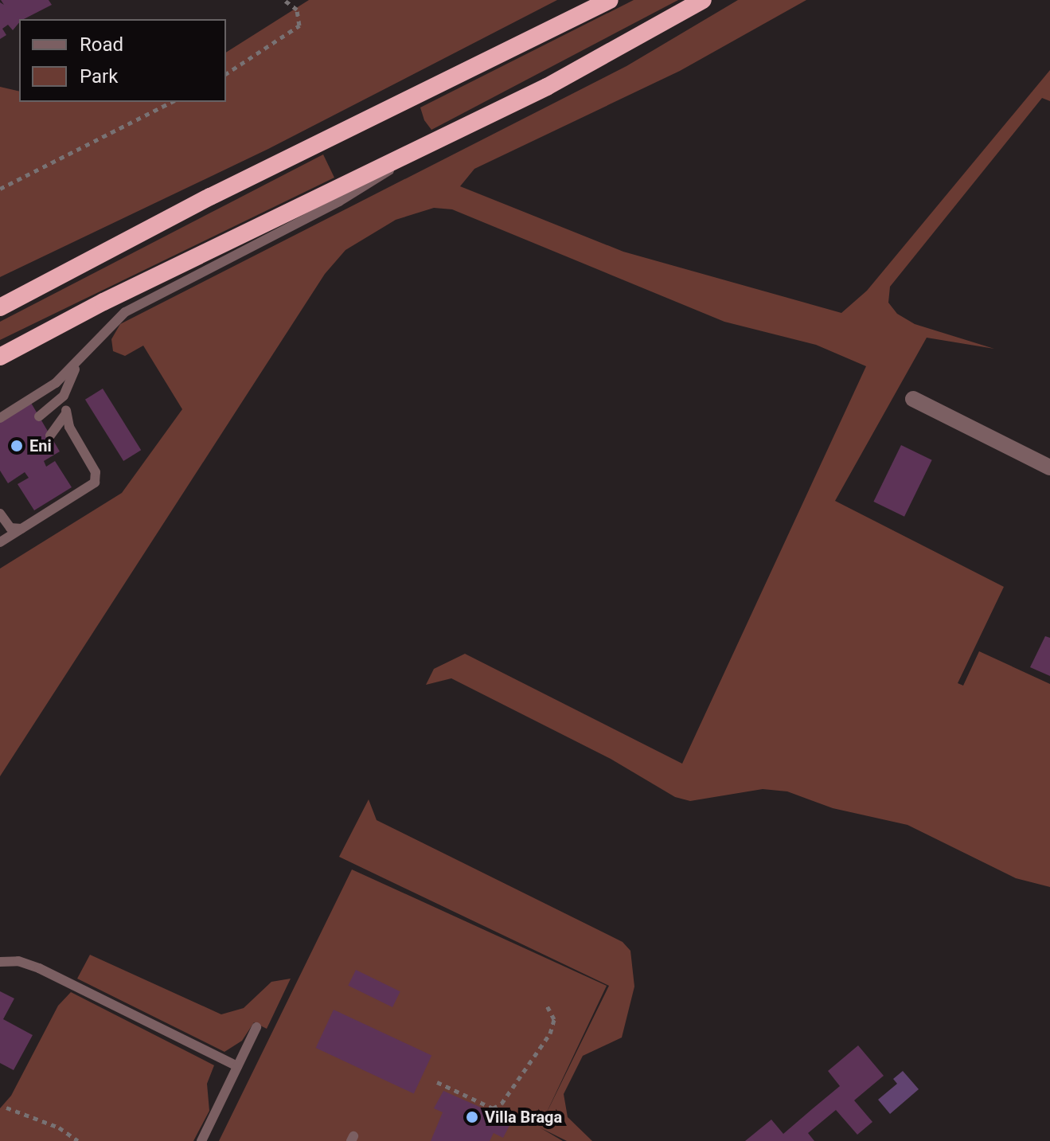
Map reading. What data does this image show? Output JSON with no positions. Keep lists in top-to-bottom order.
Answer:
{
  "places": ["Eni", "Villa Braga"],
  "legend": ["Road", "Park"]
}
